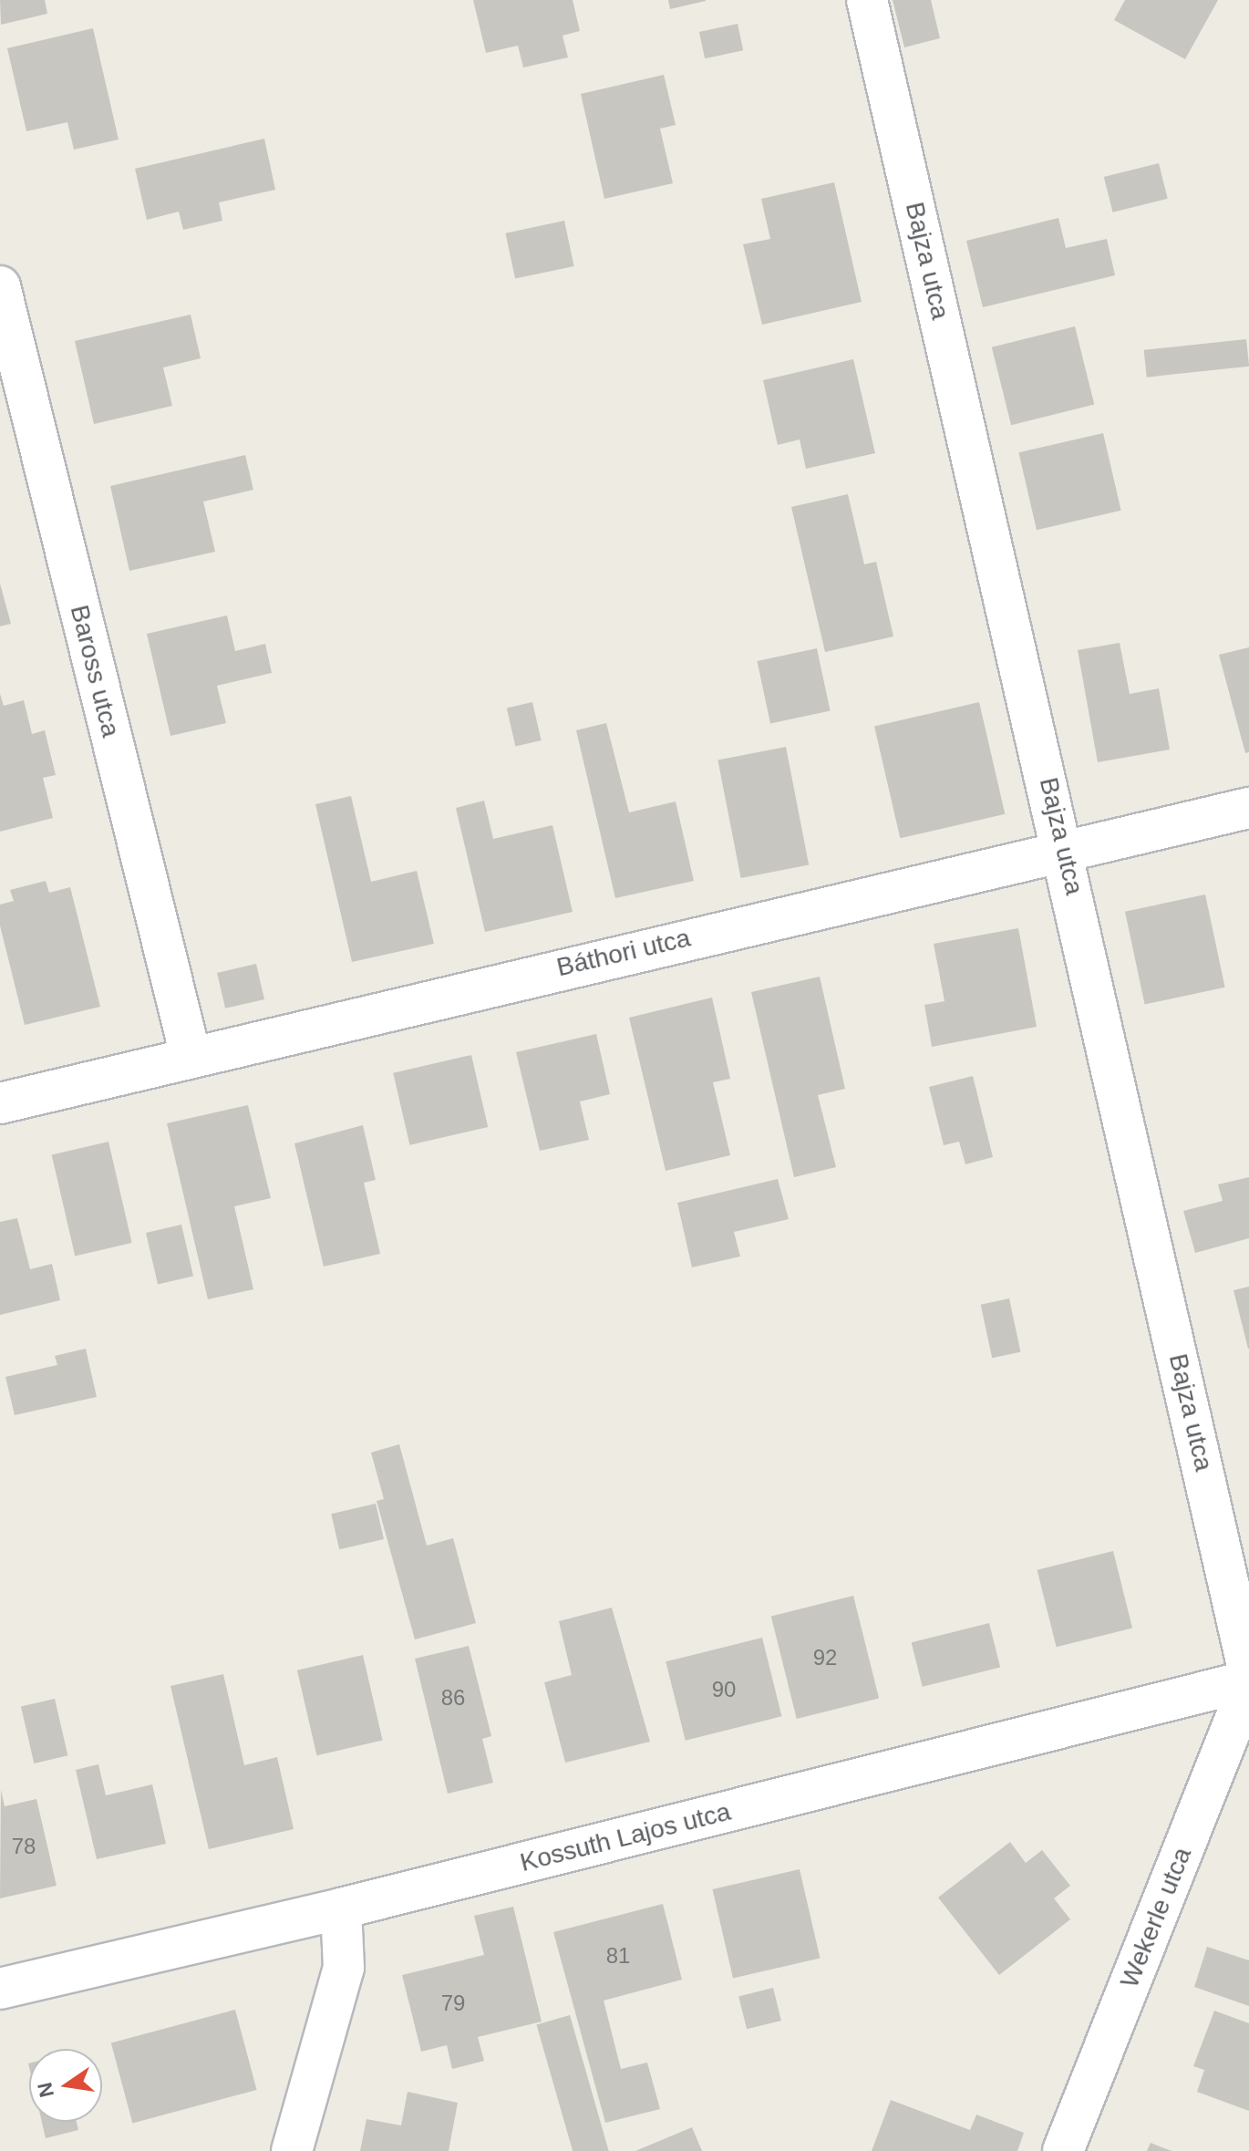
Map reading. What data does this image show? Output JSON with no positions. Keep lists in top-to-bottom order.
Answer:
{
  "streets": {
    "street": [
      "Bajza utca",
      "Baross utca",
      "Báthori utca",
      "Kossuth Lajos utca",
      "Wekerle utca"
    ]
  },
  "crossings": [
    ["Bajza utca", "Báthori utca"],
    ["Baross utca", "Báthori utca"],
    ["Kossuth Lajos utca", "Wekerle utca"]
  ],
  "house_numbers": [
    "92",
    "90",
    "86",
    "78",
    "81",
    "79"
  ],
  "north": "left"
}
